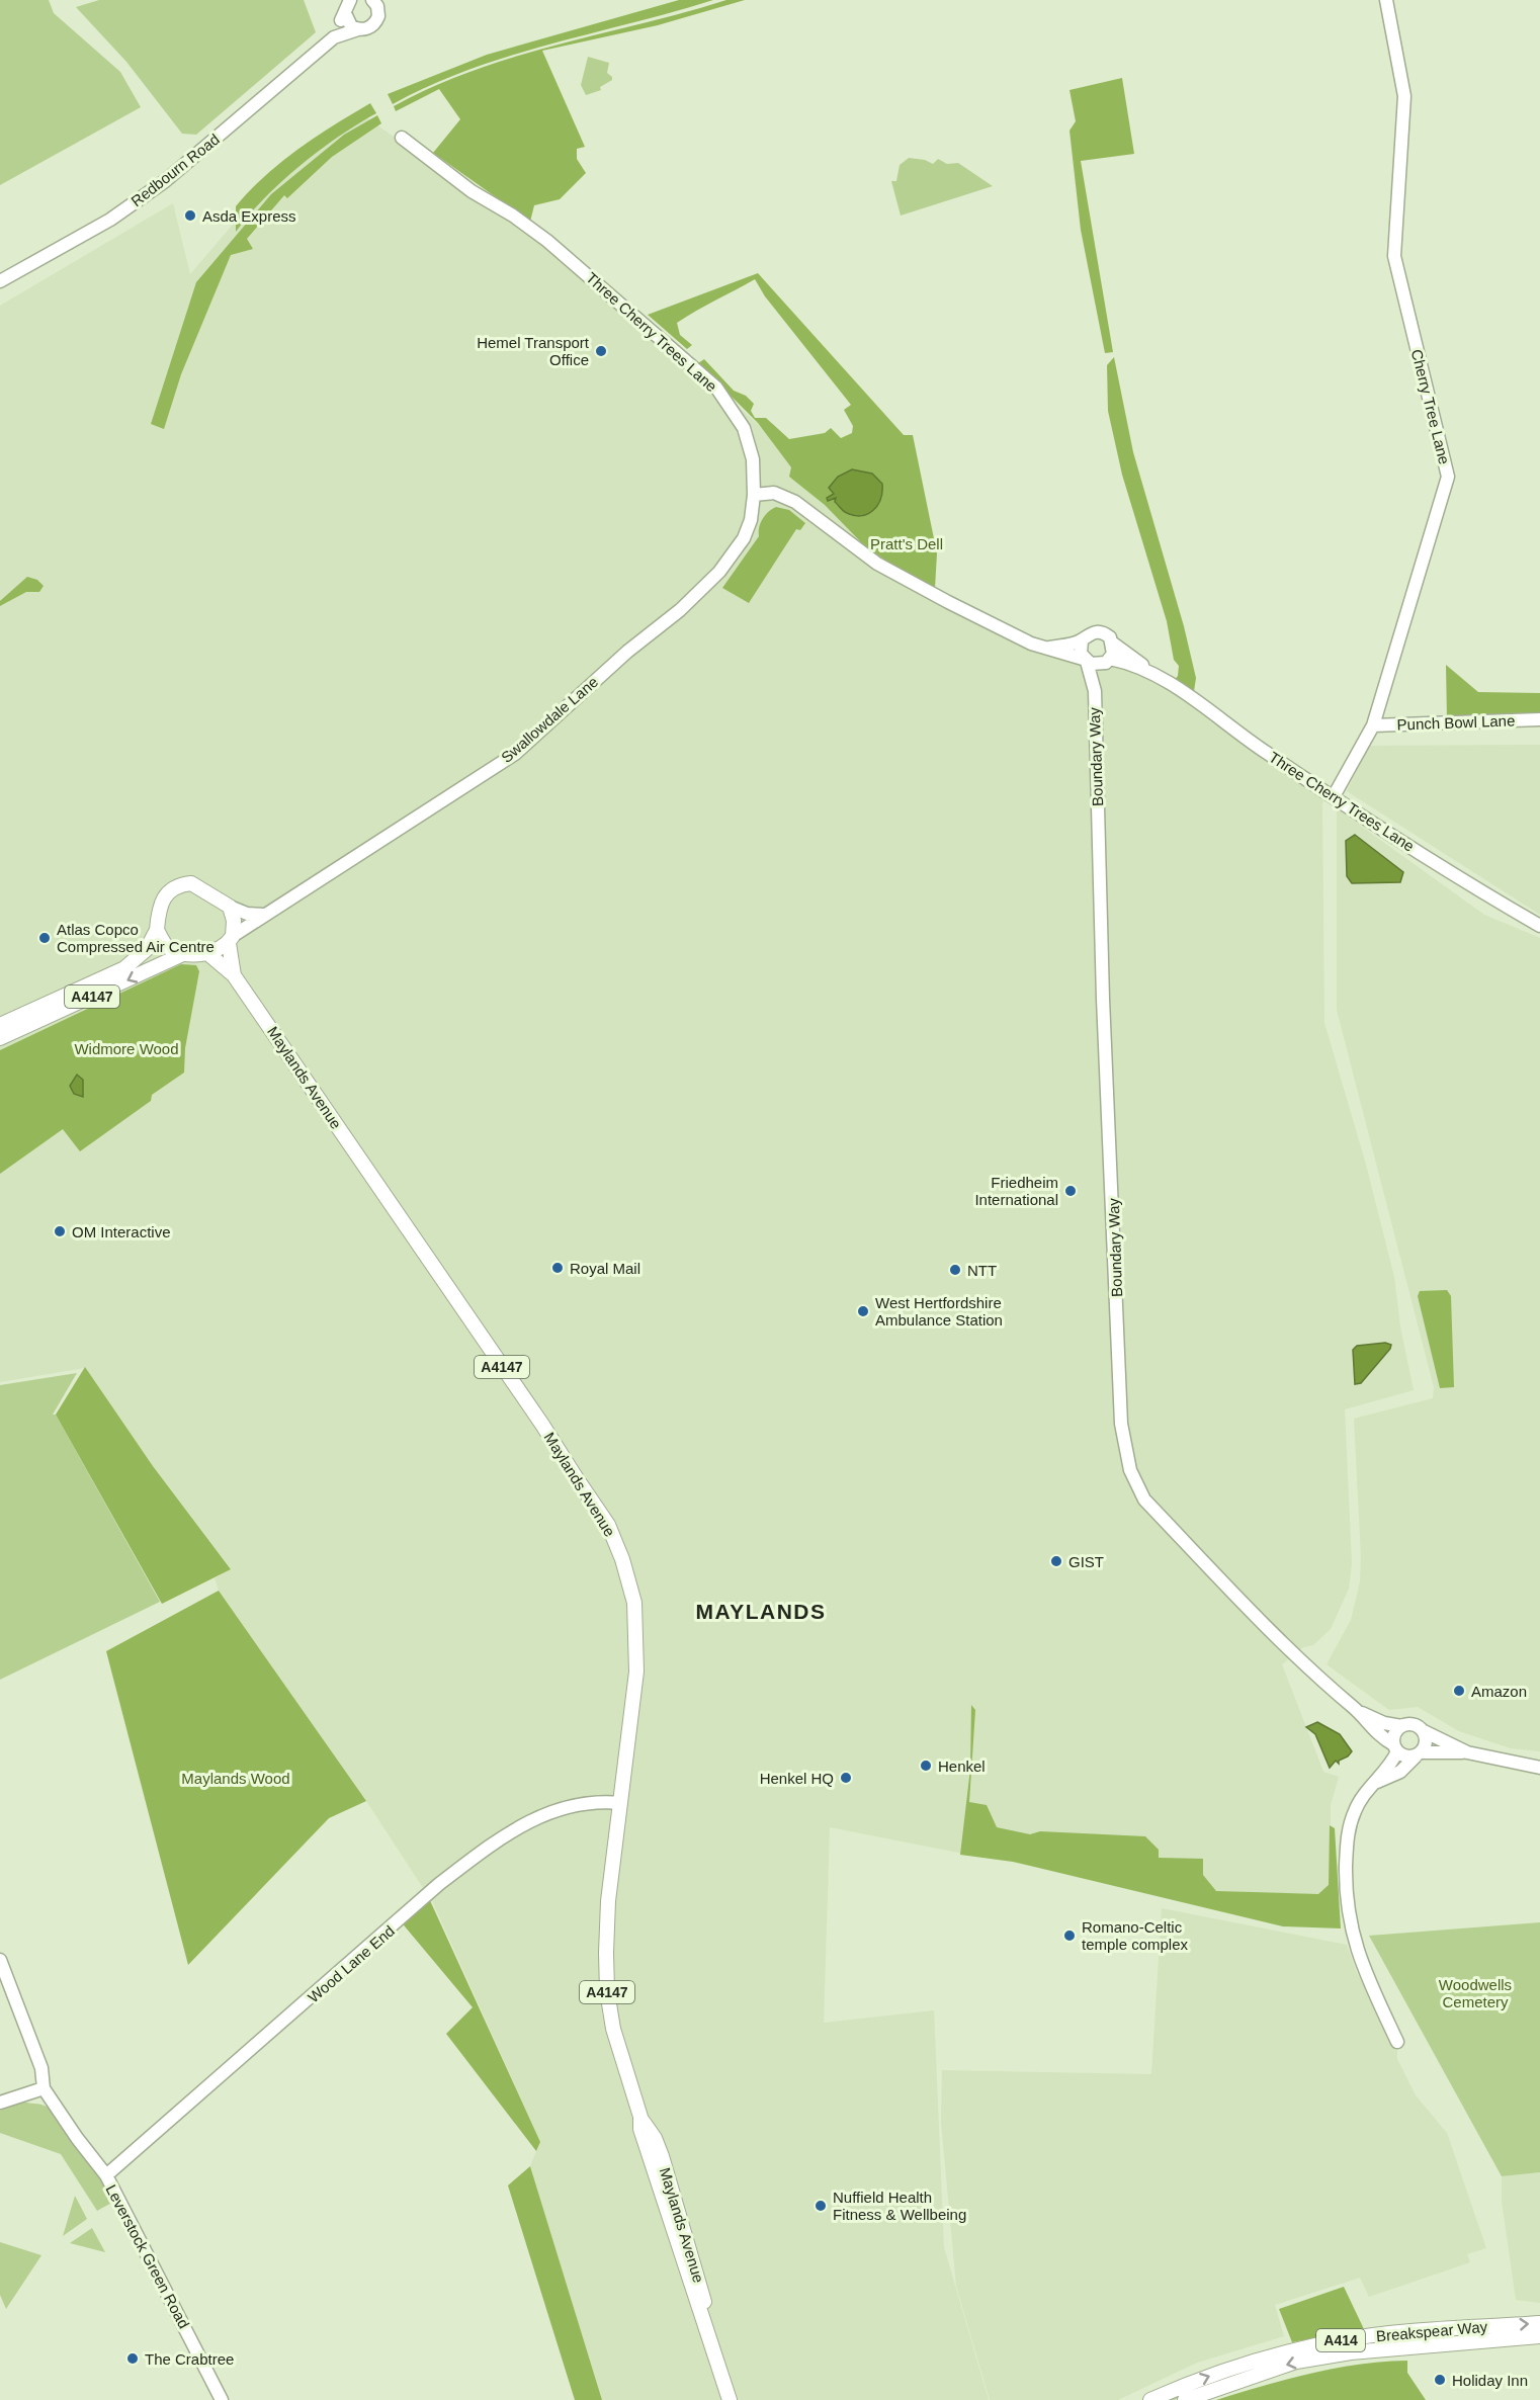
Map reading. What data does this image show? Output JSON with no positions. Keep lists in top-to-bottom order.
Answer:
{
  "streets": {
    "main road": [
      "A4147",
      "Maylands Avenue",
      "Breakspear Way",
      "A414"
    ],
    "street": [
      "Redbourn Road",
      "Three Cherry Trees Lane",
      "Cherry Tree Lane",
      "Swallowdale Lane",
      "Punch Bowl Lane",
      "Boundary Way",
      "Wood Lane End",
      "Leverstock Green Road"
    ]
  },
  "crossings": [
    ["Three Cherry Trees Lane", "Cherry Tree Lane"],
    ["Three Cherry Trees Lane", "Swallowdale Lane"],
    ["Three Cherry Trees Lane", "Boundary Way"],
    ["Cherry Tree Lane", "Punch Bowl Lane"],
    ["Swallowdale Lane", "A4147"],
    ["Swallowdale Lane", "Maylands Avenue"],
    ["A4147", "Maylands Avenue"],
    ["Maylands Avenue", "Wood Lane End"],
    ["Wood Lane End", "Leverstock Green Road"]
  ],
  "districts": ["MAYLANDS"],
  "parks": [
    "Pratt's Dell",
    "Widmore Wood",
    "Maylands Wood",
    "Woodwells Cemetery"
  ],
  "places": [
    "Asda Express",
    "Hemel Transport Office",
    "Atlas Copco Compressed Air Centre",
    "Friedheim International",
    "OM Interactive",
    "Royal Mail",
    "NTT",
    "West Hertfordshire Ambulance Station",
    "GIST",
    "Amazon",
    "Henkel",
    "Henkel HQ",
    "Romano-Celtic temple complex",
    "Nuffield Health Fitness & Wellbeing",
    "The Crabtree",
    "Holiday Inn"
  ]
}
